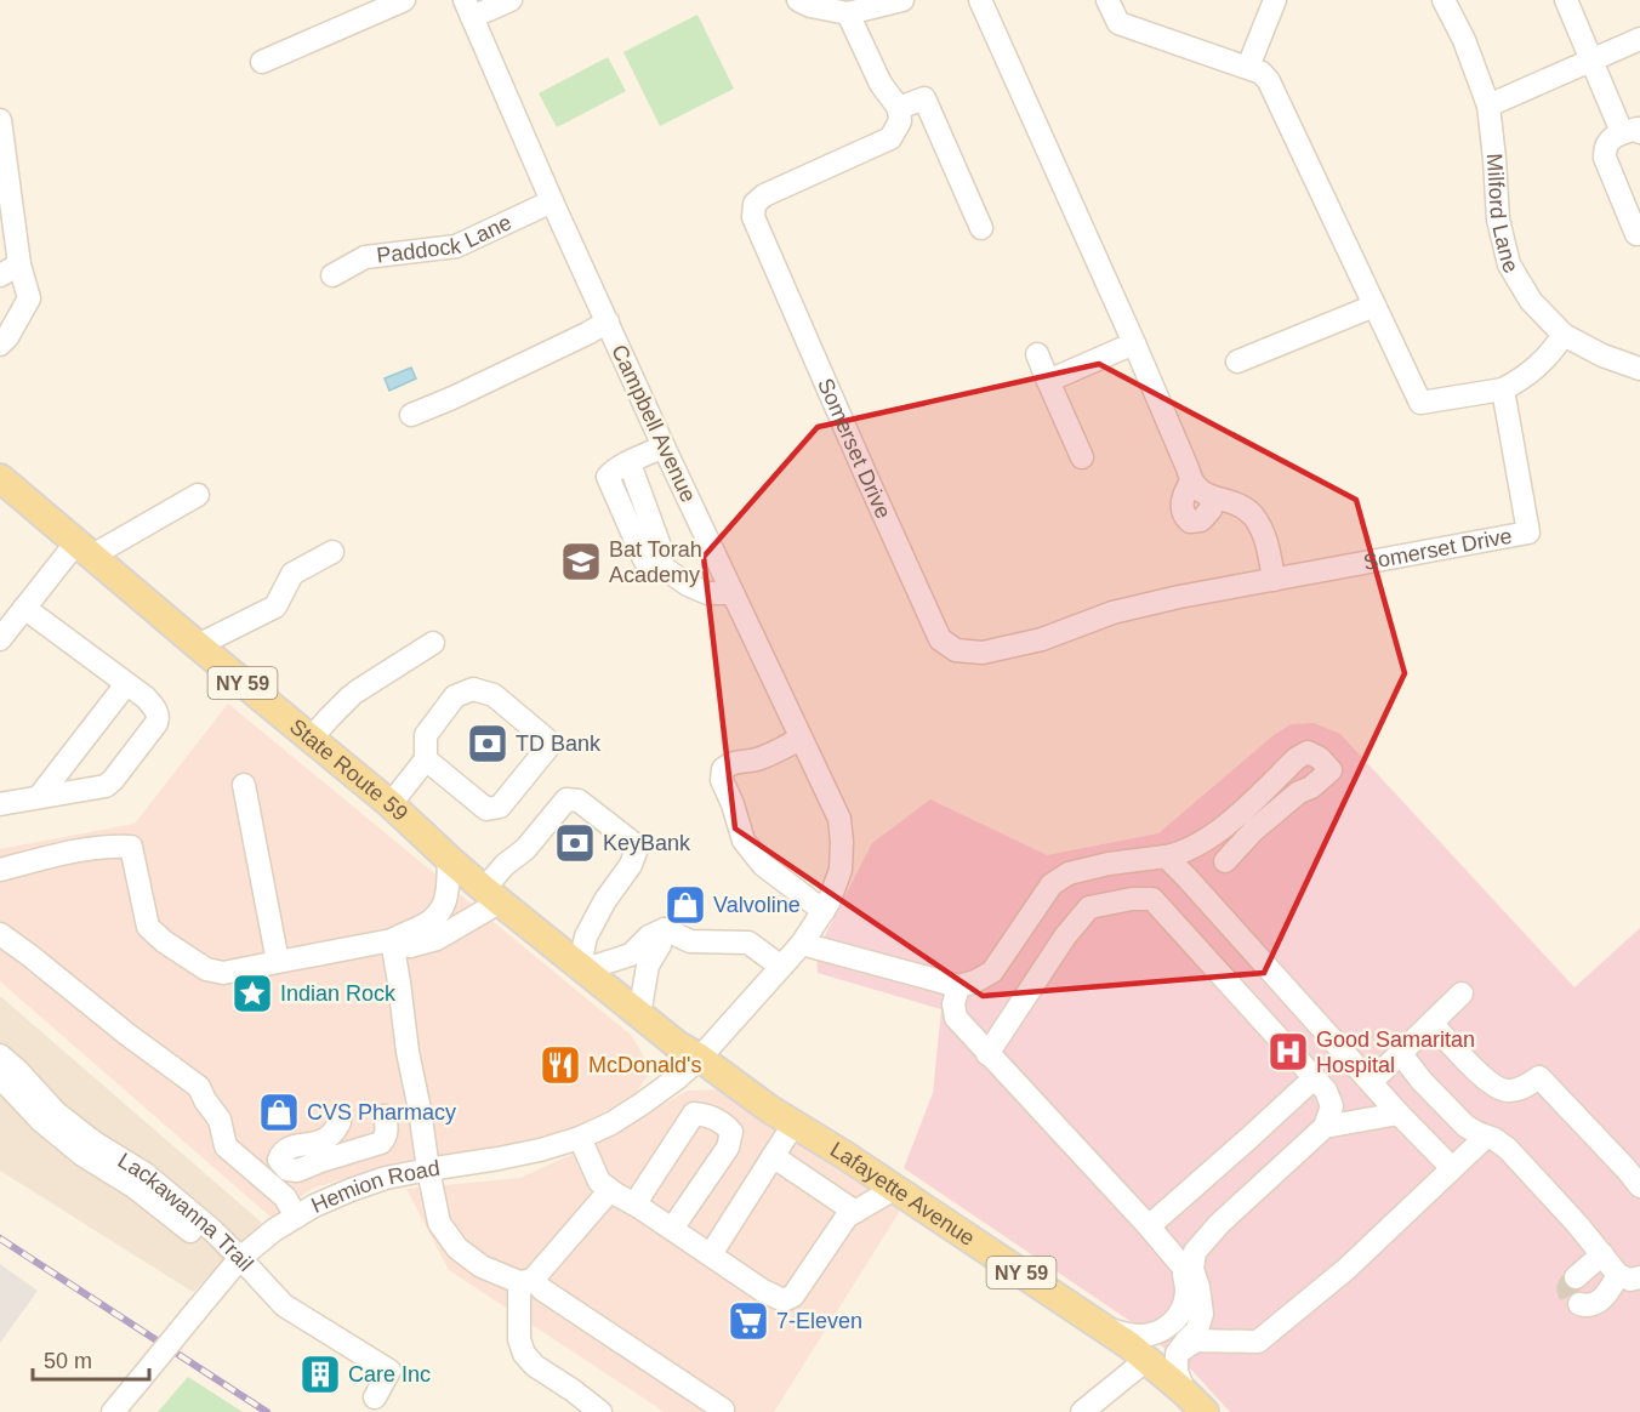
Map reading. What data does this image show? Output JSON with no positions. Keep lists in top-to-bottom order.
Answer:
{
  "streets": {
    "main road": ["NY 59", "State Route 59", "Lafayette Avenue"],
    "street": [
      "Milford Lane",
      "Paddock Lane",
      "Campbell Avenue",
      "Somerset Drive",
      "Hemion Road",
      "Lackawanna Trail"
    ]
  },
  "crossings": [
    ["Paddock Lane", "Campbell Avenue"],
    ["Campbell Avenue", "State Route 59"],
    ["Campbell Avenue", "Hemion Road"],
    ["Campbell Avenue", "Lafayette Avenue"],
    ["State Route 59", "Hemion Road"],
    ["State Route 59", "Lafayette Avenue"],
    ["Hemion Road", "Lafayette Avenue"],
    ["Hemion Road", "Lackawanna Trail"]
  ],
  "places": {
    "school or university": ["Bat Torah Academy"],
    "bank": ["TD Bank", "KeyBank"],
    "shop": ["Valvoline", "CVS Pharmacy"],
    "place": ["Indian Rock"],
    "hospital": ["Good Samaritan Hospital"],
    "restaurant": ["McDonald's"],
    "supermarket": ["7-Eleven"],
    "building": ["Care Inc"]
  },
  "scale_bar": "50 m"
}
